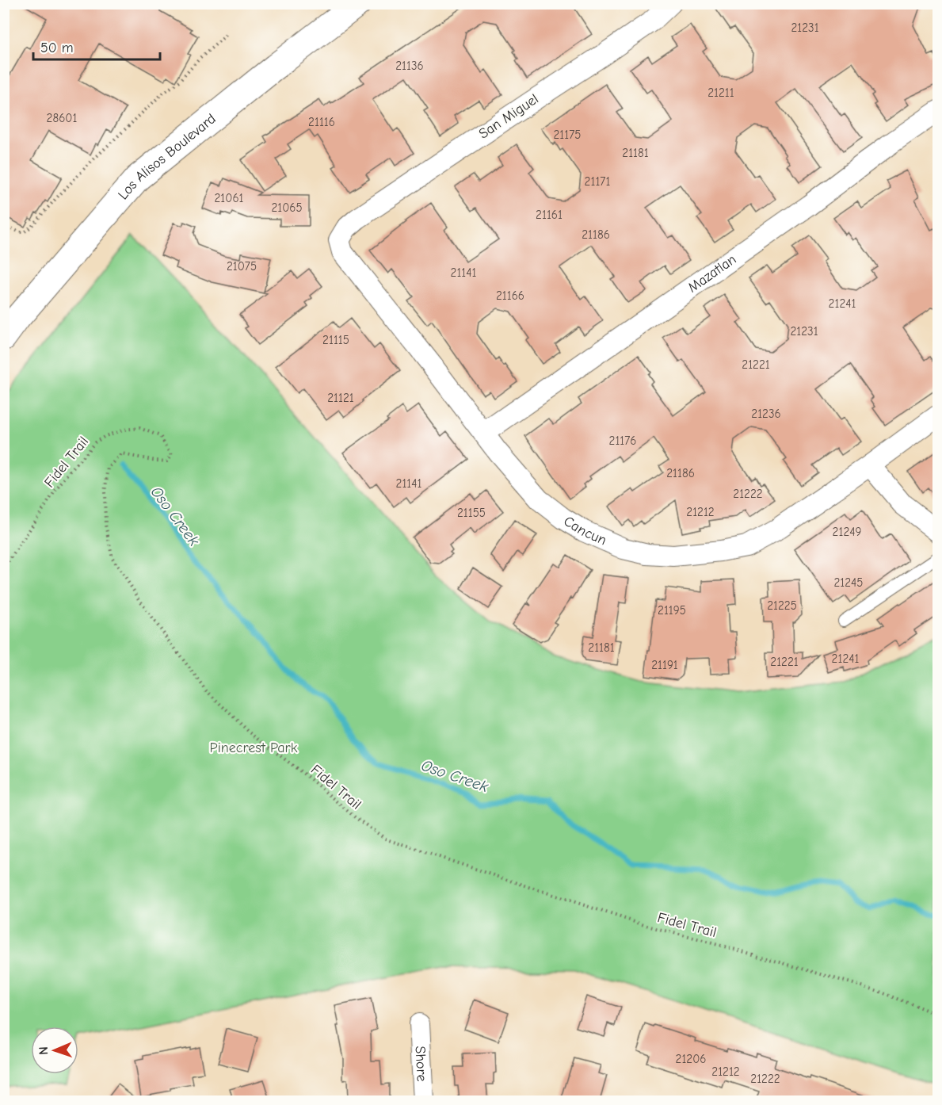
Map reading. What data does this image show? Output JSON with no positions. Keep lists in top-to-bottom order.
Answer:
{
  "streets": {
    "main road": ["Los Alisos Boulevard"],
    "street": [
      "San Miguel",
      "Mazatlan",
      "Cancun",
      "Shore"
    ],
    "path": ["Fidel Trail"]
  },
  "crossings": [
    ["San Miguel", "Cancun"],
    ["Mazatlan", "Cancun"]
  ],
  "water": ["Oso Creek"],
  "parks": ["Pinecrest Park"],
  "house_numbers": [
    "21231",
    "21136",
    "21211",
    "28601",
    "21116",
    "21175",
    "21181",
    "21171",
    "21061",
    "21065",
    "21161",
    "21186",
    "21075",
    "21141",
    "21166",
    "21241",
    "21231",
    "21115",
    "21221",
    "21121",
    "21236",
    "21176",
    "21186",
    "21141",
    "21222",
    "21212",
    "21155",
    "21249",
    "21245",
    "21225",
    "21195",
    "21181",
    "21241",
    "21221",
    "21191",
    "21206",
    "21212",
    "21222"
  ],
  "scale_bar": "50 m",
  "north": "left"
}
